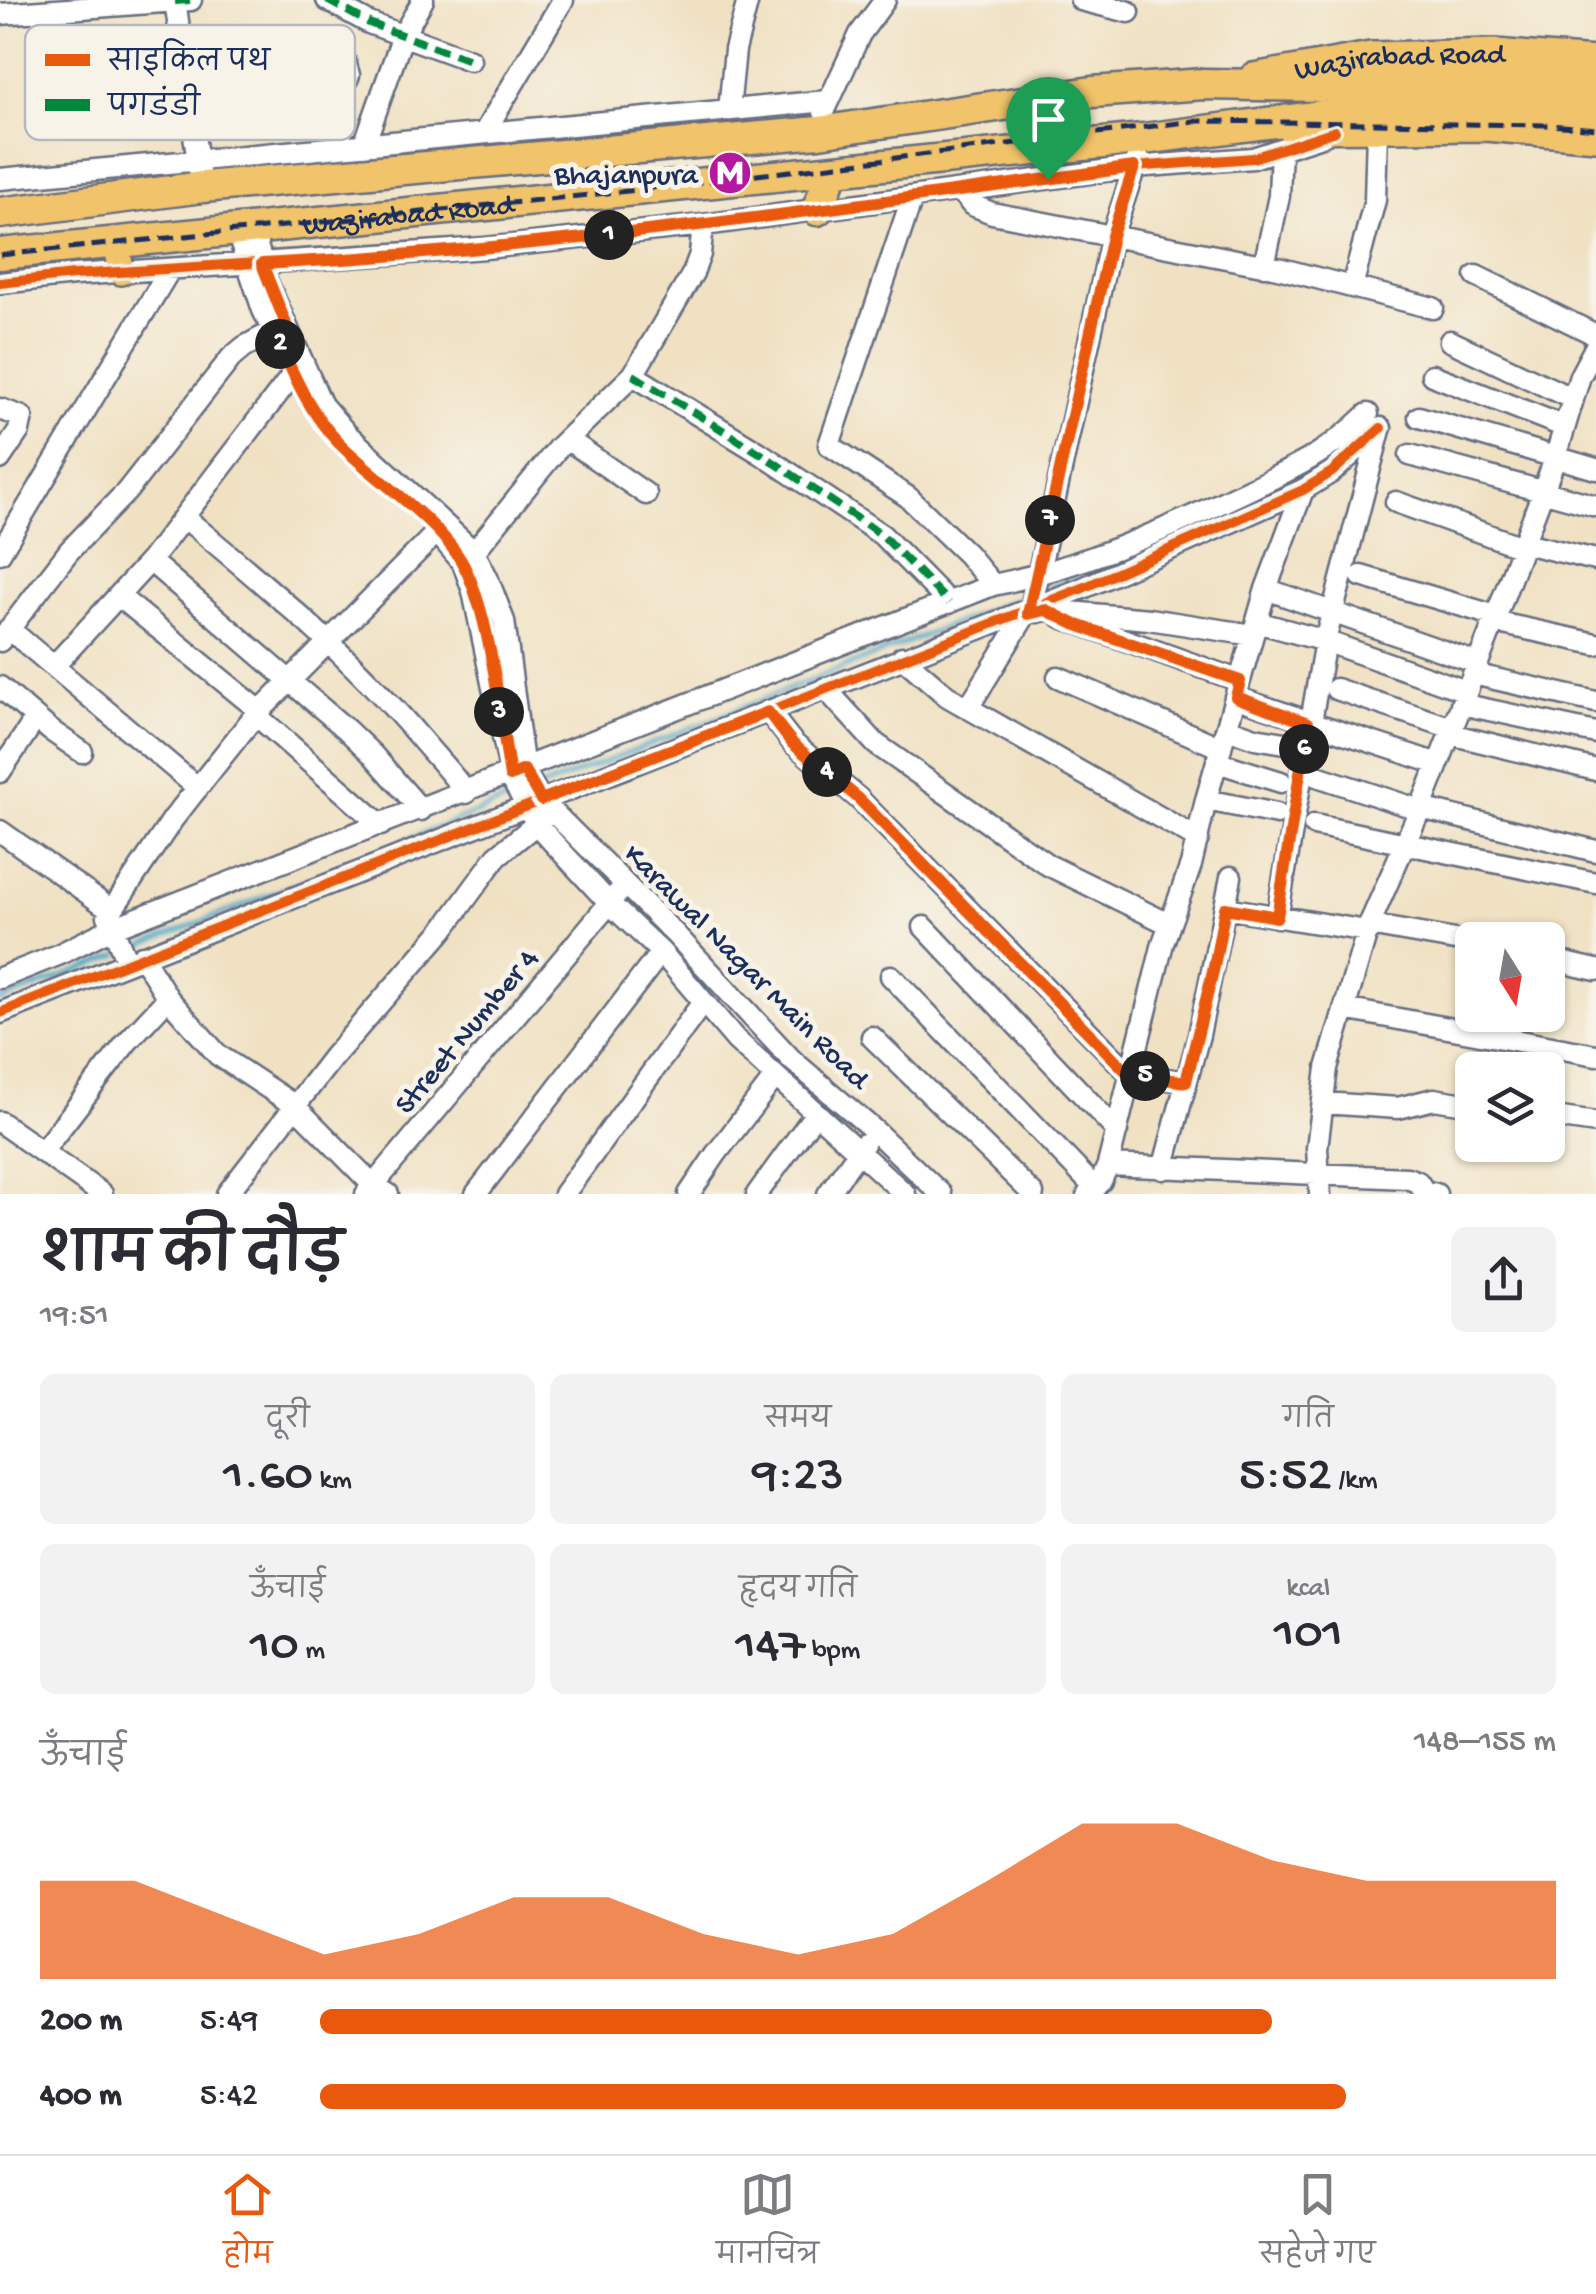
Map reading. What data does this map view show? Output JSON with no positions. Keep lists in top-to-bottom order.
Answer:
{
  "streets": {
    "highway": ["Wazirabad Road"],
    "street": ["Karawal Nagar Main Road", "Street Number 4"]
  },
  "crossings": [
    ["Karawal Nagar Main Road", "Street Number 4"]
  ],
  "places": {
    "metro station": ["Bhajanpura"]
  },
  "legend": ["साइकिल पथ", "पगडंडी"],
  "north": "bottom",
  "page": {
    "pins": [
      "1",
      "2",
      "7",
      "3",
      "6",
      "4",
      "5"
    ],
    "heading": ["शाम की दौड़", "19:51"],
    "stats": [
      ["दूरी", "1.60 km"],
      ["समय", "9:23"],
      ["गति", "5:52 /km"],
      ["ऊँचाई", "10 m"],
      ["हृदय गति", "147 bpm"],
      ["kcal", "101"]
    ],
    "chart": ["ऊँचाई", "148–155 m"],
    "list": [
      {
        "name": "200 m",
        "note": "5:49"
      },
      {
        "name": "400 m",
        "note": "5:42"
      }
    ],
    "tabs": ["होम", "मानचित्र", "सहेजे गए"]
  }
}
